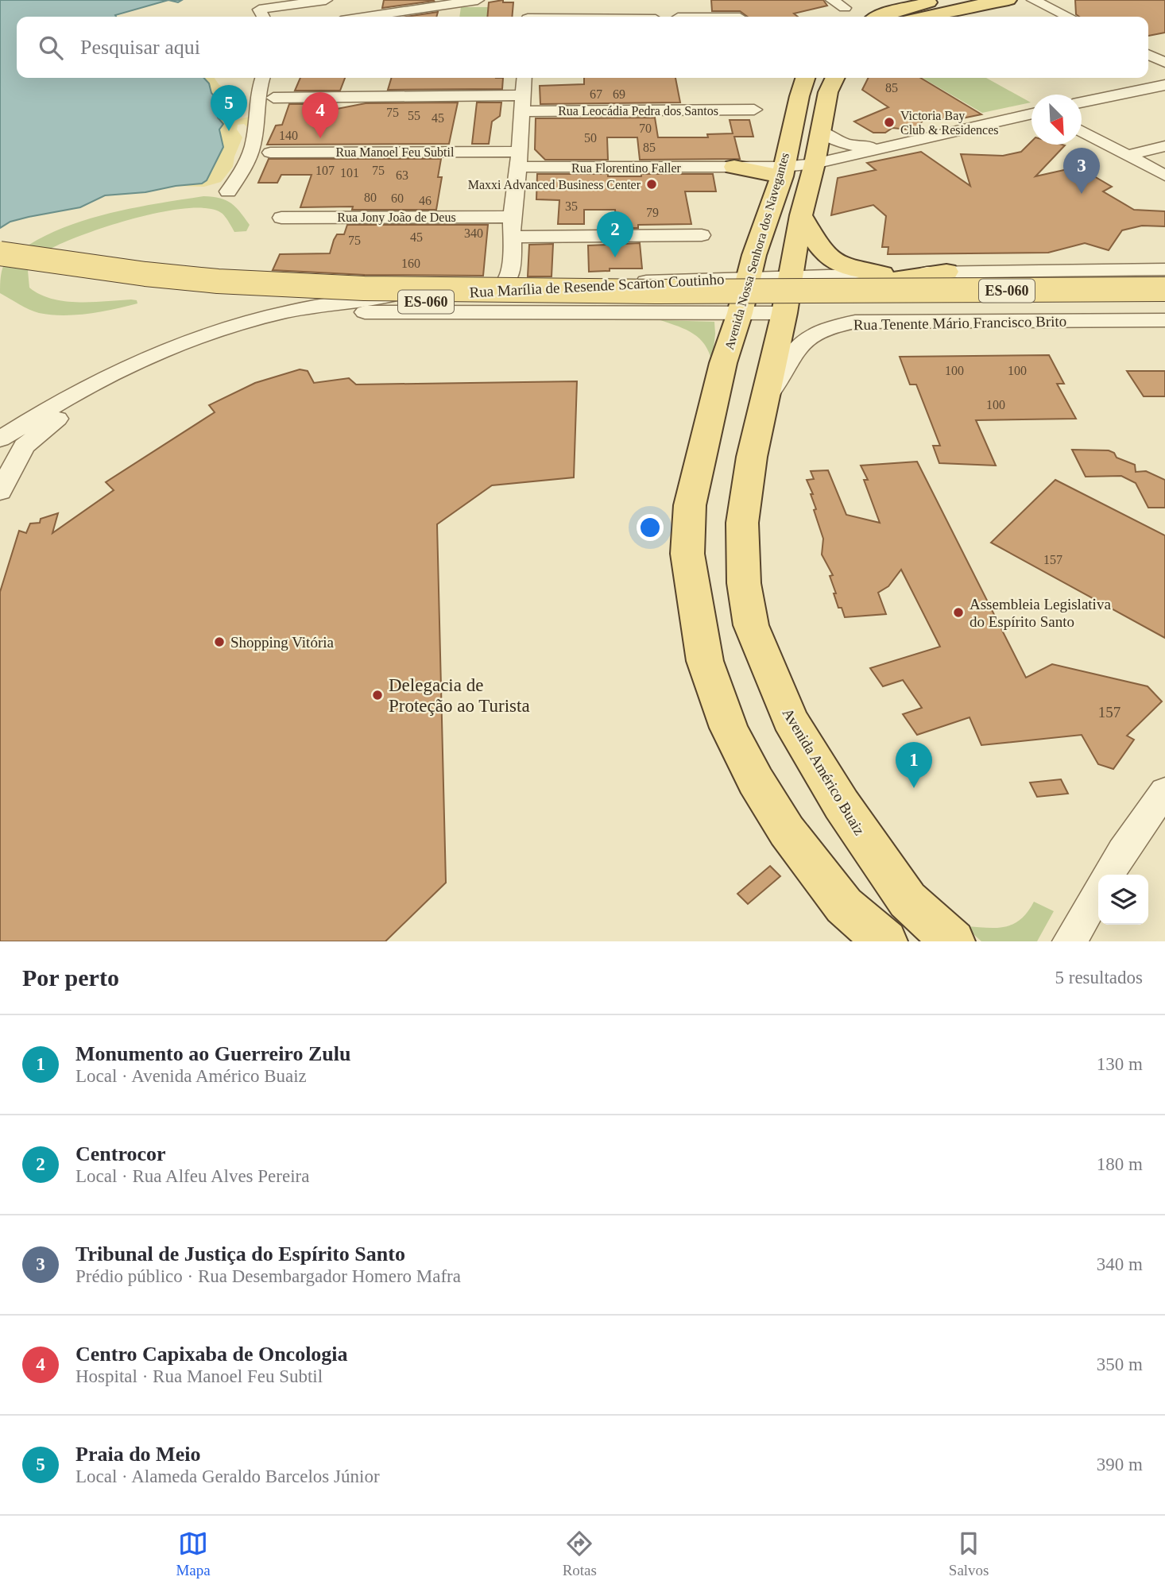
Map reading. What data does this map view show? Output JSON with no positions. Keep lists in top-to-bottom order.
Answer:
{
  "streets": {
    "main road": ["Avenida Nossa Senhora dos Navegantes", "ES-060", "Avenida Américo Buaiz"],
    "street": [
      "Rua Leocádia Pedra dos Santos",
      "Rua Manoel Feu Subtil",
      "Rua Florentino Faller",
      "Rua Jony João de Deus",
      "Rua Marília de Resende Scarton Coutinho",
      "Rua Tenente Mário Francisco Brito"
    ]
  },
  "crossings": [
    ["Rua Manoel Feu Subtil", "Rua Florentino Faller"],
    ["Avenida Nossa Senhora dos Navegantes", "Rua Marília de Resende Scarton Coutinho"],
    ["Rua Marília de Resende Scarton Coutinho", "Avenida Américo Buaiz"],
    ["Rua Tenente Mário Francisco Brito", "Avenida Américo Buaiz"]
  ],
  "places": [
    "Victoria Bay Club & Residences",
    "Maxxi Advanced Business Center",
    "Assembleia Legislativa do Espírito Santo",
    "Shopping Vitória",
    "Delegacia de Proteção ao Turista"
  ],
  "house_numbers": [
    "85",
    "67",
    "69",
    "75",
    "55",
    "45",
    "70",
    "140",
    "50",
    "85",
    "107",
    "75",
    "101",
    "63",
    "80",
    "60",
    "46",
    "35",
    "79",
    "340",
    "45",
    "75",
    "160",
    "100",
    "100",
    "100",
    "157",
    "157"
  ],
  "north": "bottom right",
  "page": {
    "search": "Pesquisar aqui",
    "pins": [
      "5",
      "4",
      "3",
      "2",
      "1"
    ],
    "heading": ["Por perto", "5 resultados"],
    "list": [
      {
        "mark": "1",
        "name": "Monumento ao Guerreiro Zulu",
        "note": "Local · Avenida Américo Buaiz",
        "value": "130 m"
      },
      {
        "mark": "2",
        "name": "Centrocor",
        "note": "Local · Rua Alfeu Alves Pereira",
        "value": "180 m"
      },
      {
        "mark": "3",
        "name": "Tribunal de Justiça do Espírito Santo",
        "note": "Prédio público · Rua Desembargador Homero Mafra",
        "value": "340 m"
      },
      {
        "mark": "4",
        "name": "Centro Capixaba de Oncologia",
        "note": "Hospital · Rua Manoel Feu Subtil",
        "value": "350 m"
      },
      {
        "mark": "5",
        "name": "Praia do Meio",
        "note": "Local · Alameda Geraldo Barcelos Júnior",
        "value": "390 m"
      }
    ],
    "nav": ["Mapa", "Rotas", "Salvos"]
  }
}
